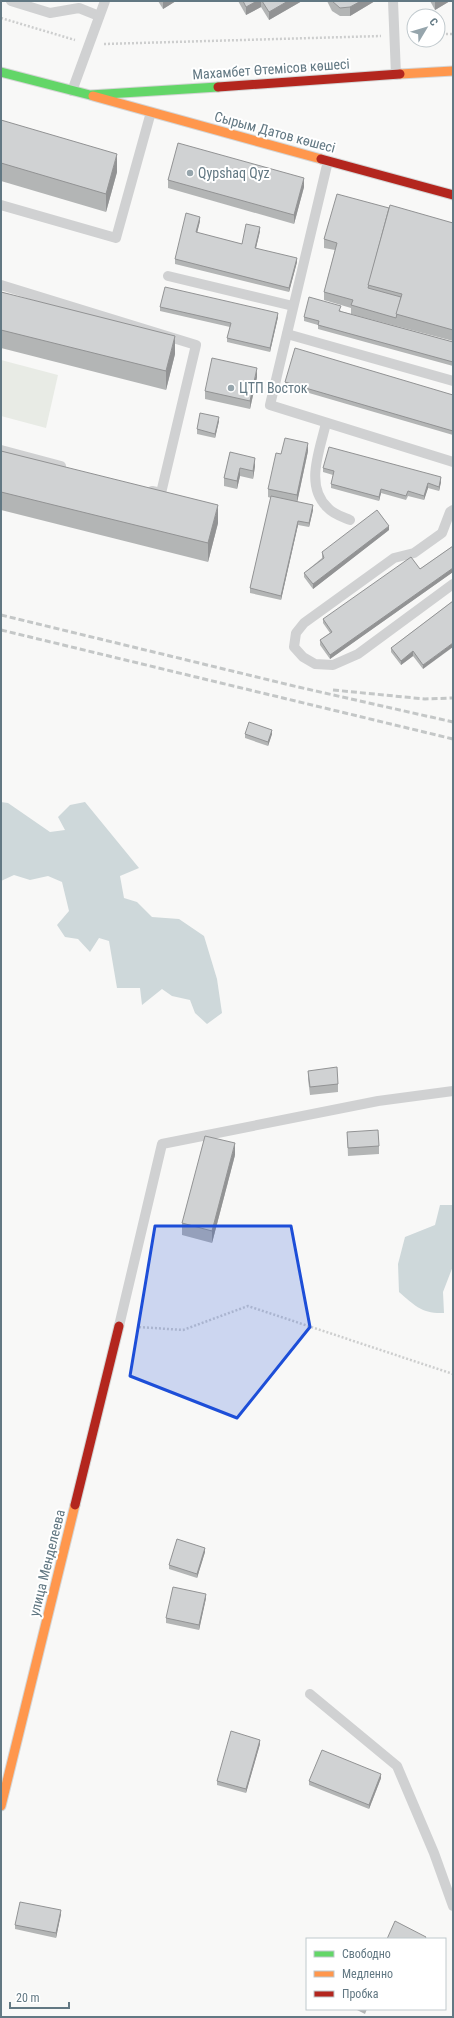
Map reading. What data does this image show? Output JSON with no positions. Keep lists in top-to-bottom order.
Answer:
{
  "streets": {
    "main road": ["Махамбет Өтемісов көшесі", "Сырым Датов көшесі", "улица Менделеева"]
  },
  "crossings": [
    ["Махамбет Өтемісов көшесі", "Сырым Датов көшесі"]
  ],
  "places": ["Qypshaq Qyz", "ЦТП Восток"],
  "legend": ["Свободно", "Медленно", "Пробка"],
  "scale_bar": "20 m",
  "north": "top right"
}
